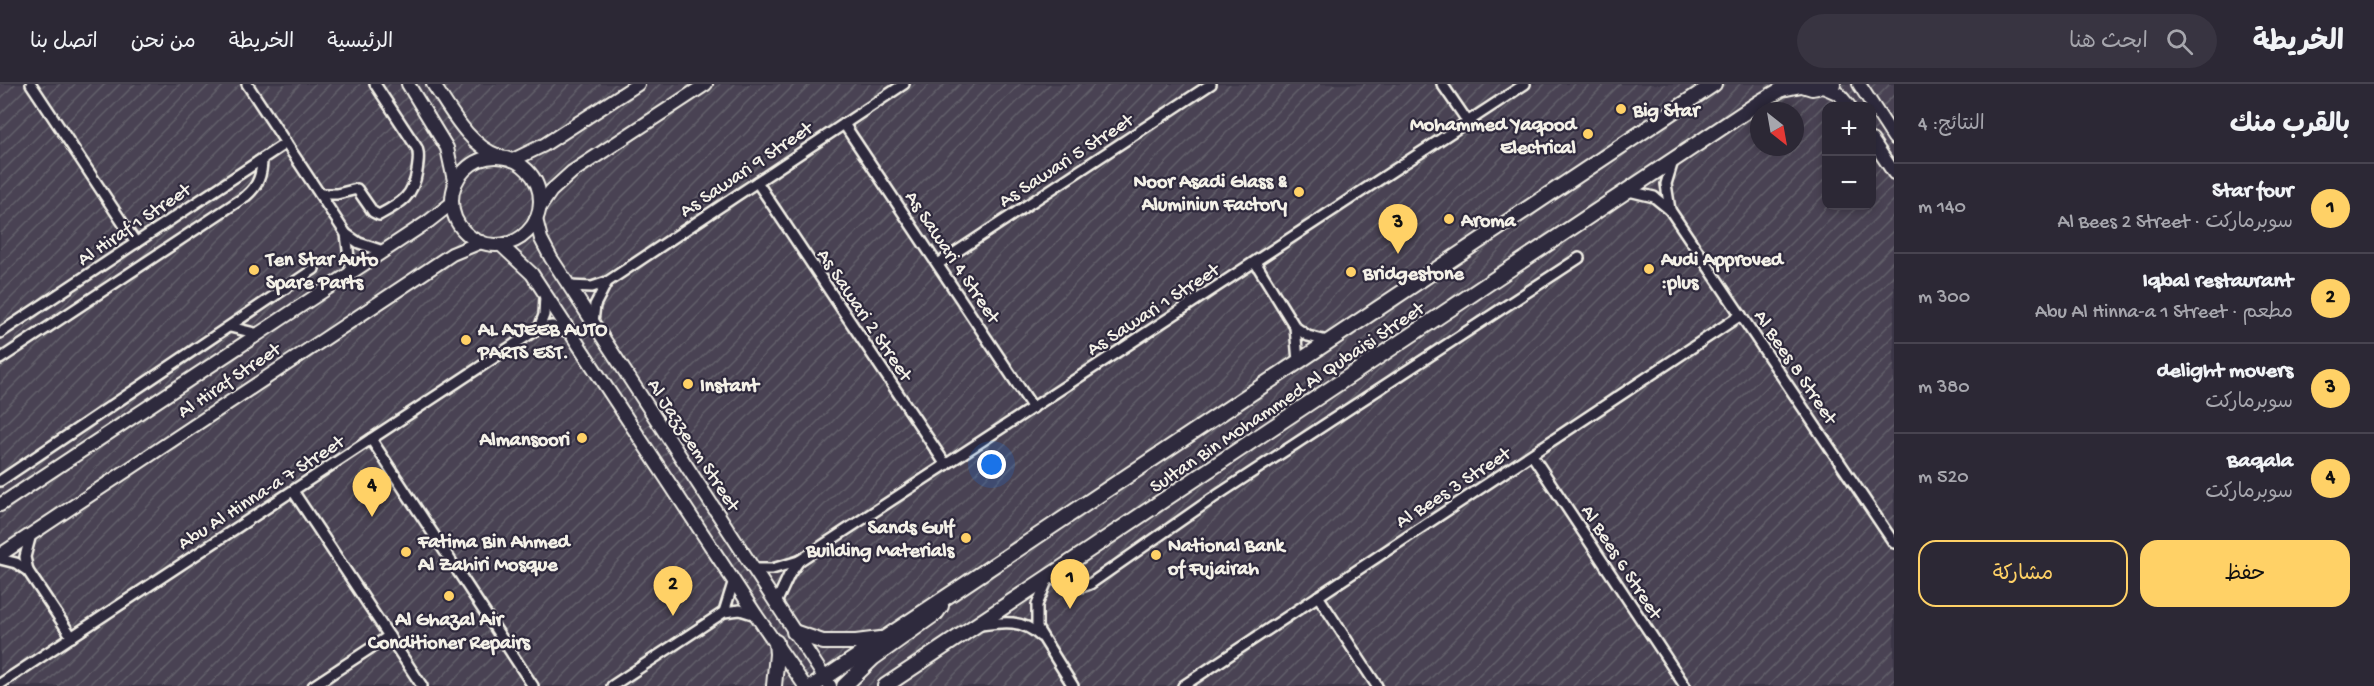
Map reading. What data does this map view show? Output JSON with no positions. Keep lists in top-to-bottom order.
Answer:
{
  "streets": {
    "main road": ["Sultan Bin Mohammed Al Qubaisi Street"],
    "street": [
      "As Sawari 5 Street",
      "As Sawari 9 Street",
      "Al Hiraf 1 Street",
      "As Sawari 4 Street",
      "As Sawari 1 Street",
      "As Sawari 2 Street",
      "Al Bees 8 Street",
      "Al Hiraf Street",
      "Al Jazzeem Street",
      "Al Bees 3 Street",
      "Abu Al Hinna-a 7 Street",
      "Al Bees 6 Street"
    ]
  },
  "crossings": [
    ["As Sawari 5 Street", "As Sawari 4 Street"],
    ["As Sawari 9 Street", "As Sawari 4 Street"],
    ["As Sawari 9 Street", "As Sawari 2 Street"],
    ["As Sawari 9 Street", "Al Jazzeem Street"],
    ["As Sawari 4 Street", "As Sawari 1 Street"],
    ["As Sawari 1 Street", "As Sawari 2 Street"],
    ["As Sawari 1 Street", "Al Jazzeem Street"],
    ["Al Bees 8 Street", "Sultan Bin Mohammed Al Qubaisi Street"],
    ["Al Bees 8 Street", "Al Bees 3 Street"],
    ["Al Hiraf Street", "Al Jazzeem Street"],
    ["Sultan Bin Mohammed Al Qubaisi Street", "Al Jazzeem Street"],
    ["Al Bees 3 Street", "Al Bees 6 Street"]
  ],
  "places": [
    "Big Star",
    "Mohammed Yaqood Electrical",
    "Noor Asadi Glass & Aluminiun Factory",
    "Aroma",
    "Audi Approved :plus",
    "Ten Star Auto Spare Parts",
    "Bridgestone",
    "AL AJEEB AUTO PARTS EST.",
    "Instant",
    "Almansoori",
    "Sands Gulf Building Materials",
    "Fatima Bin Ahmed Al Zahiri Mosque",
    "National Bank of Fujairah",
    "Al Ghazal Air Conditioner Repairs"
  ],
  "north": "bottom right",
  "page": {
    "header": "الخريطة",
    "search": "ابحث هنا",
    "nav": [
      "الرئيسية",
      "الخريطة",
      "من نحن",
      "اتصل بنا"
    ],
    "heading": ["بالقرب منك", "النتائج: 4"],
    "map_buttons": ["+", "−"],
    "list": [
      {
        "mark": "1",
        "name": "Star four",
        "note": "سوبرماركت · Al Bees 2 Street",
        "value": "140 m"
      },
      {
        "mark": "2",
        "name": "Iqbal restaurant",
        "note": "مطعم · Abu Al Hinna-a 1 Street",
        "value": "300 m"
      },
      {
        "mark": "3",
        "name": "delight movers",
        "note": "سوبرماركت",
        "value": "380 m"
      },
      {
        "mark": "4",
        "name": "Baqala",
        "note": "سوبرماركت",
        "value": "520 m"
      }
    ],
    "pins": [
      "3",
      "4",
      "1",
      "2"
    ],
    "buttons": ["حفظ", "مشاركة"]
  }
}
